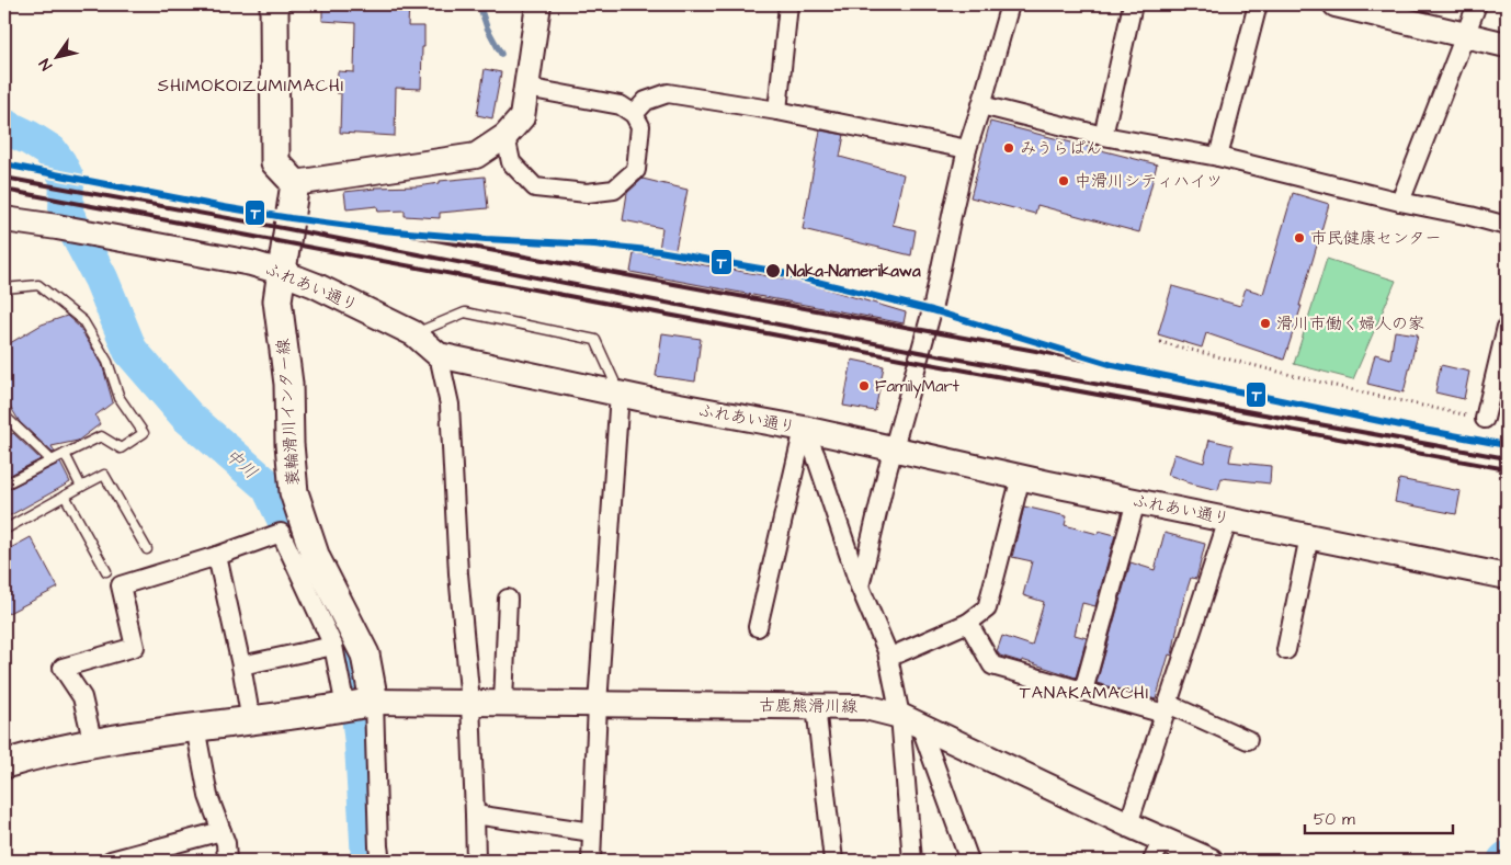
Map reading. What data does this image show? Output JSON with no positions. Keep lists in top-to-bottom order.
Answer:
{
  "streets": {
    "main road": ["蓑輪滑川インター線"],
    "street": ["ふれあい通り", "古鹿熊滑川線"]
  },
  "crossings": [
    ["ふれあい通り", "蓑輪滑川インター線"],
    ["蓑輪滑川インター線", "古鹿熊滑川線"]
  ],
  "districts": ["SHIMOKOIZUMIMACHI", "TANAKAMACHI"],
  "water": ["中川"],
  "places": [
    "みうらぱん",
    "中滑川シティハイツ",
    "市民健康センター",
    "Naka-Namerikawa",
    "滑川市働く婦人の家",
    "FamilyMart"
  ],
  "lines": ["transit line T"],
  "scale_bar": "50 m",
  "north": "bottom left"
}
